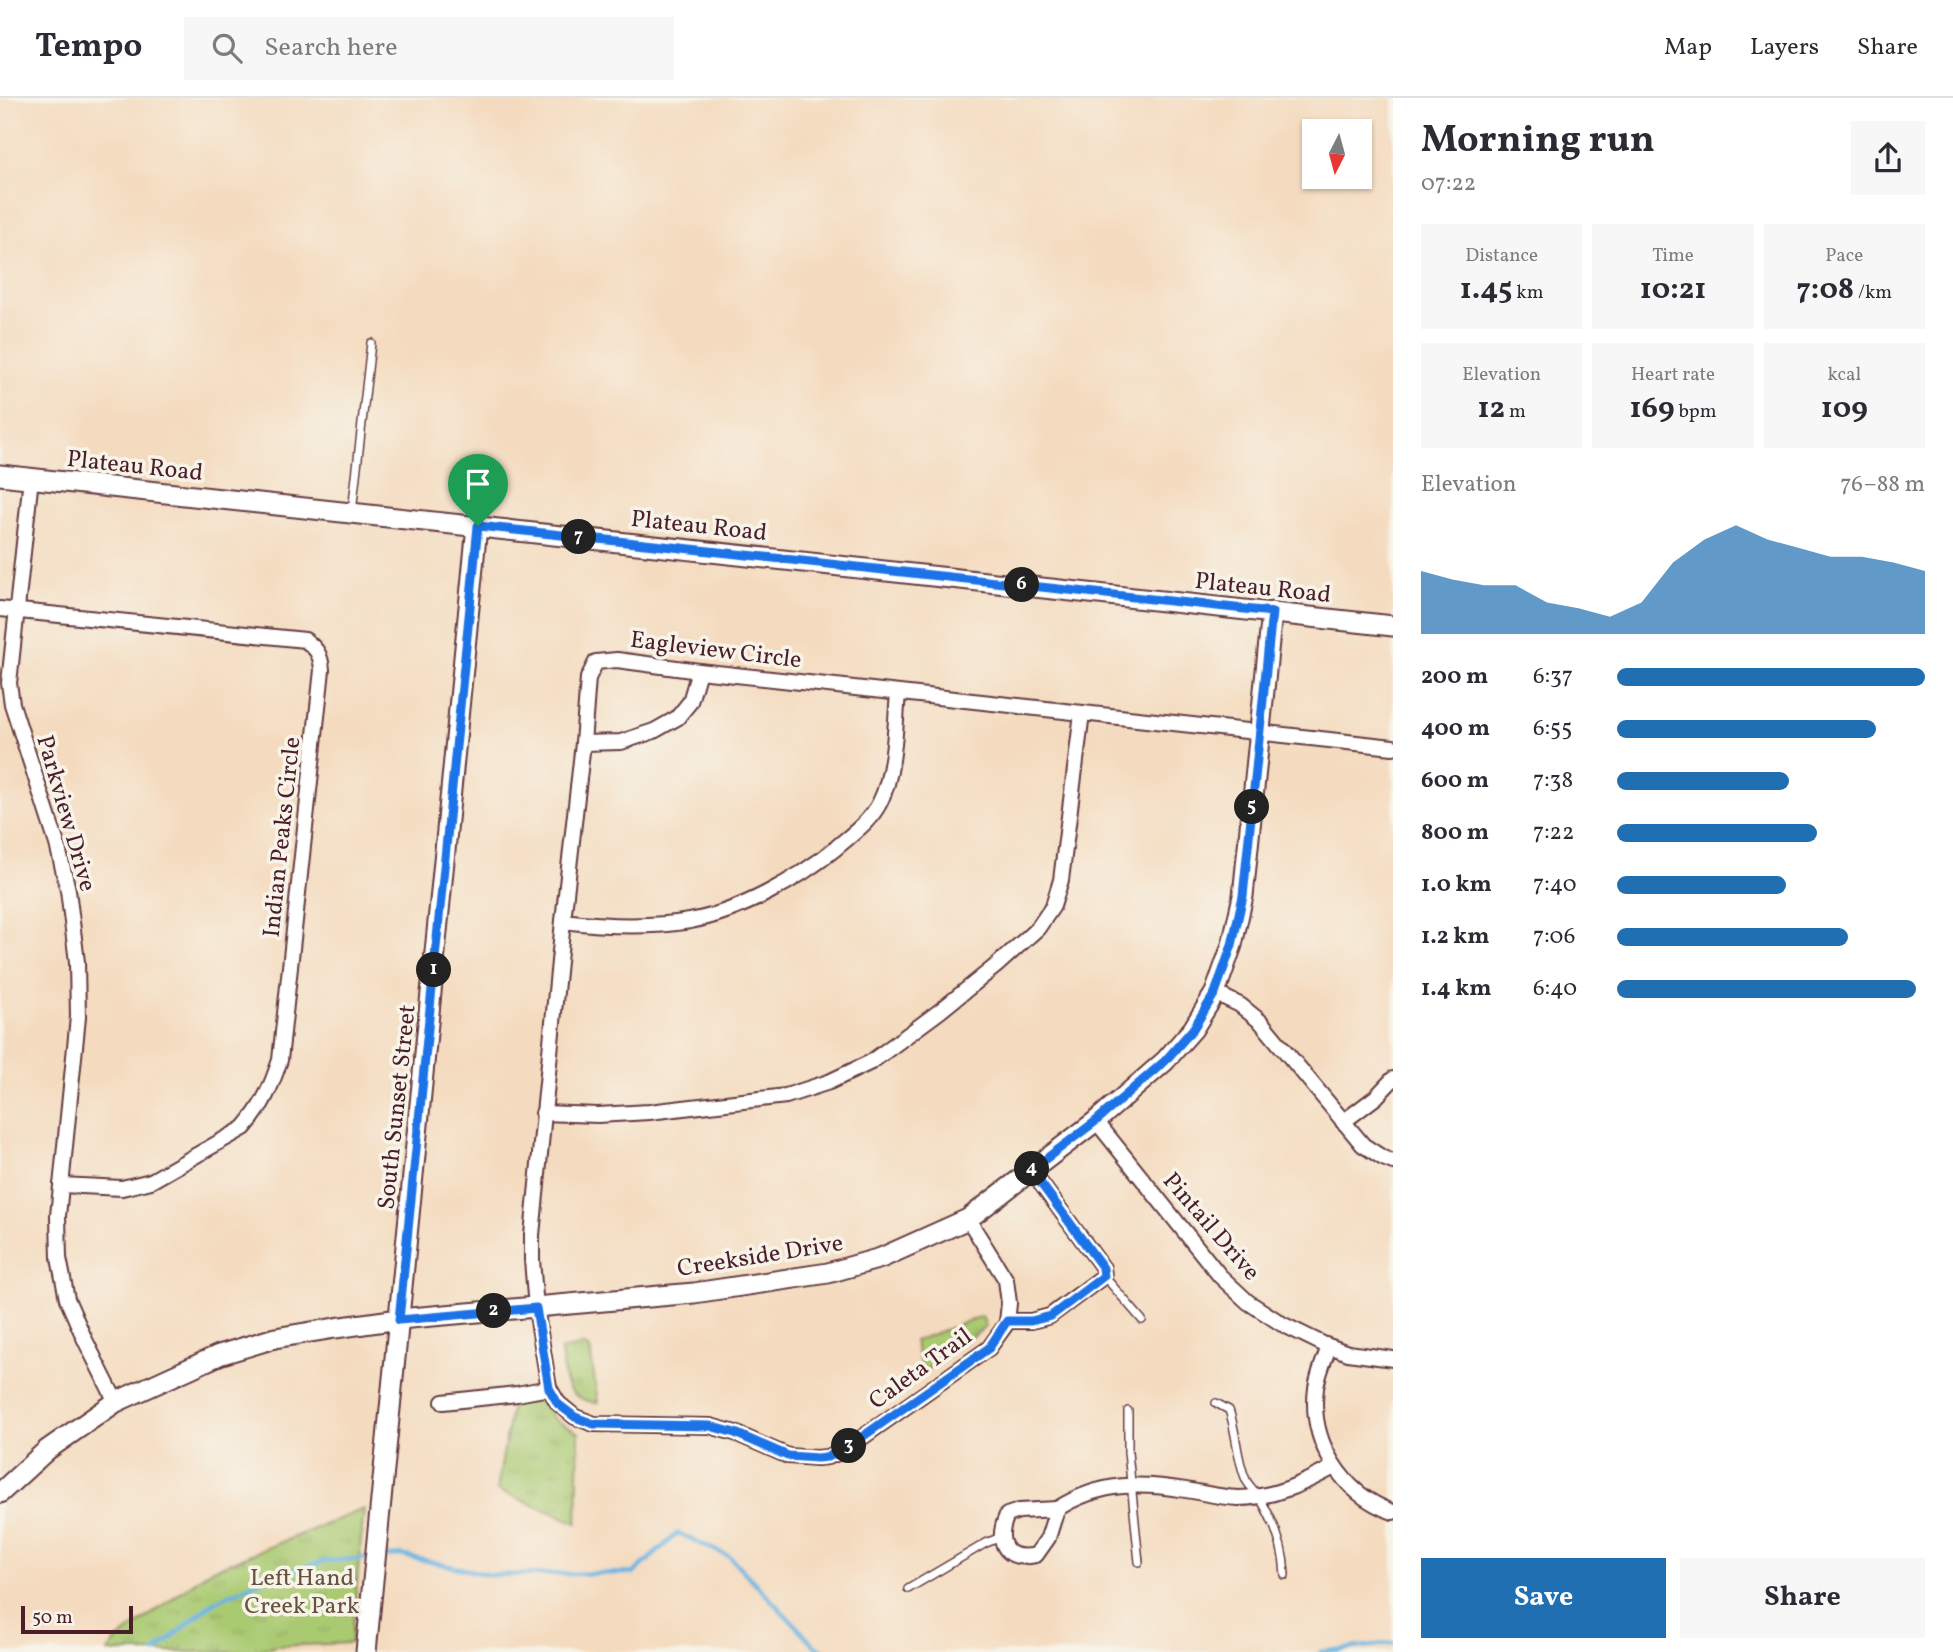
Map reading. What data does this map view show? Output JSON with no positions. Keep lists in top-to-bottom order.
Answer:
{
  "streets": {
    "street": [
      "Plateau Road",
      "Eagleview Circle",
      "Parkview Drive",
      "Indian Peaks Circle",
      "South Sunset Street",
      "Pintail Drive",
      "Creekside Drive",
      "Caleta Trail"
    ]
  },
  "crossings": [
    ["Plateau Road", "Parkview Drive"],
    ["Plateau Road", "South Sunset Street"],
    ["Plateau Road", "Creekside Drive"],
    ["Eagleview Circle", "Creekside Drive"],
    ["Parkview Drive", "Indian Peaks Circle"],
    ["Parkview Drive", "Creekside Drive"],
    ["South Sunset Street", "Creekside Drive"],
    ["Pintail Drive", "Creekside Drive"]
  ],
  "parks": ["Left Hand Creek Park"],
  "scale_bar": "50 m",
  "north": "bottom",
  "page": {
    "header": "Tempo",
    "search": "Search here",
    "nav": ["Map", "Layers", "Share"],
    "heading": ["Morning run", "07:22"],
    "stats": [
      ["Distance", "1.45 km"],
      ["Time", "10:21"],
      ["Pace", "7:08 /km"],
      ["Elevation", "12 m"],
      ["Heart rate", "169 bpm"],
      ["kcal", "109"]
    ],
    "chart": ["Elevation", "76–88 m"],
    "pins": [
      "7",
      "6",
      "5",
      "1",
      "4",
      "2",
      "3"
    ],
    "list": [
      {
        "name": "200 m",
        "note": "6:37"
      },
      {
        "name": "400 m",
        "note": "6:55"
      },
      {
        "name": "600 m",
        "note": "7:38"
      },
      {
        "name": "800 m",
        "note": "7:22"
      },
      {
        "name": "1.0 km",
        "note": "7:40"
      },
      {
        "name": "1.2 km",
        "note": "7:06"
      },
      {
        "name": "1.4 km",
        "note": "6:40"
      }
    ],
    "buttons": ["Save", "Share"],
    "scale": "50 m"
  }
}
